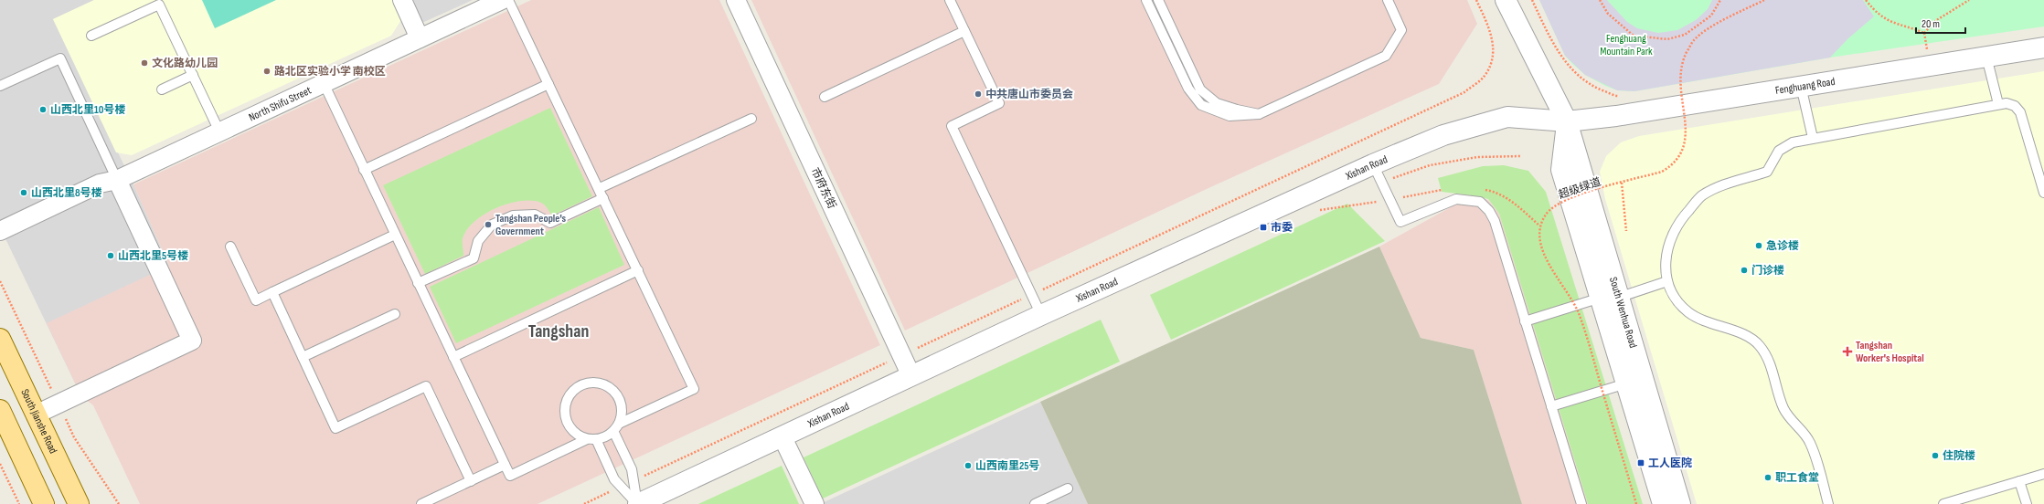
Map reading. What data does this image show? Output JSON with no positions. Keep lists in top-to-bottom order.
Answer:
{
  "streets": {
    "main road": ["South Jianshe Road"],
    "street": [
      "Fenghuang Road",
      "North Shifu Street",
      "Xishan Road",
      "市府东街",
      "South Wenhua Road"
    ],
    "path": ["超级绿道"]
  },
  "crossings": [
    ["Fenghuang Road", "Xishan Road"],
    ["Fenghuang Road", "South Wenhua Road"],
    ["Xishan Road", "市府东街"],
    ["Xishan Road", "South Wenhua Road"]
  ],
  "districts": ["Tangshan"],
  "parks": ["Fenghuang Mountain Park"],
  "places": {
    "other": [
      "文化路幼儿园",
      "路北区实验小学 南校区",
      "中共唐山市委员会",
      "山西北里10号楼",
      "山西北里8号楼",
      "Tangshan People's Government",
      "急诊楼",
      "山西北里5号楼",
      "门诊楼",
      "住院楼",
      "山西南里25号",
      "职工食堂"
    ],
    "transit": ["市委", "工人医院"],
    "health": ["Tangshan Worker's Hospital"]
  },
  "scale_bar": "20 m"
}
